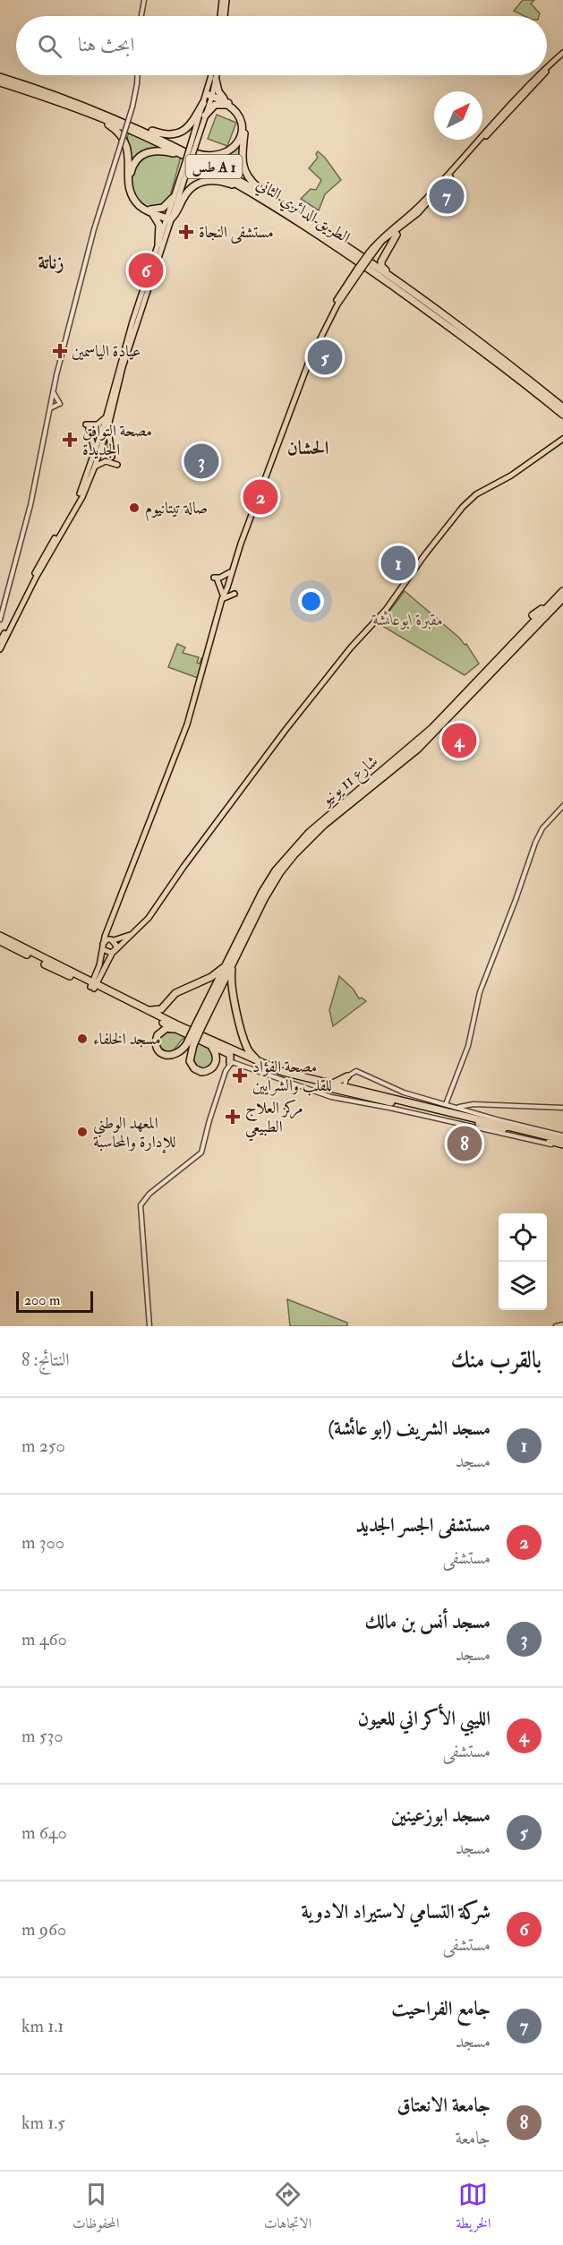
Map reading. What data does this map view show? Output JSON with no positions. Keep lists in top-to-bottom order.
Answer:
{
  "streets": {
    "highway": ["طس A 1", "الطريق الدائري الثاني", "شارع 11 يونيو"]
  },
  "districts": ["زناتة", "الحشان"],
  "parks": ["مقبرة ابوعائشة"],
  "places": {
    "health": [
      "مستشفى النجاة",
      "عيادة الياسمين",
      "مصحة التوافق الجديدة",
      "مصحة الفؤاد للقلب والشرايين",
      "مركز العلاج الطبيعي"
    ],
    "other": ["صالة تيتانيوم", "مسجد الخلفاء", "المعهد الوطني للإدارة والمحاسبة"]
  },
  "scale_bar": "200 m",
  "north": "top right",
  "page": {
    "search": "ابحث هنا",
    "pins": [
      "7",
      "6",
      "5",
      "3",
      "2",
      "1",
      "4",
      "8"
    ],
    "scale": "200 m",
    "heading": ["بالقرب منك", "النتائج: 8"],
    "list": [
      {
        "mark": "1",
        "name": "مسجد الشريف (ابو عائشة)",
        "note": "مسجد",
        "value": "250 m"
      },
      {
        "mark": "2",
        "name": "مستشفى الجسر الجديد",
        "note": "مستشفى",
        "value": "300 m"
      },
      {
        "mark": "3",
        "name": "مسجد أنس بن مالك",
        "note": "مسجد",
        "value": "460 m"
      },
      {
        "mark": "4",
        "name": "الليبي الأكر اني للعيون",
        "note": "مستشفى",
        "value": "530 m"
      },
      {
        "mark": "5",
        "name": "مسجد ابوزعينين",
        "note": "مسجد",
        "value": "640 m"
      },
      {
        "mark": "6",
        "name": "شركة التسامي لاستيراد الادوية",
        "note": "مستشفى",
        "value": "960 m"
      },
      {
        "mark": "7",
        "name": "جامع الفراحيت",
        "note": "مسجد",
        "value": "1.1 km"
      },
      {
        "mark": "8",
        "name": "جامعة الانعتاق",
        "note": "جامعة",
        "value": "1.5 km"
      }
    ],
    "nav": ["الخريطة", "الاتجاهات", "المحفوظات"]
  }
}
